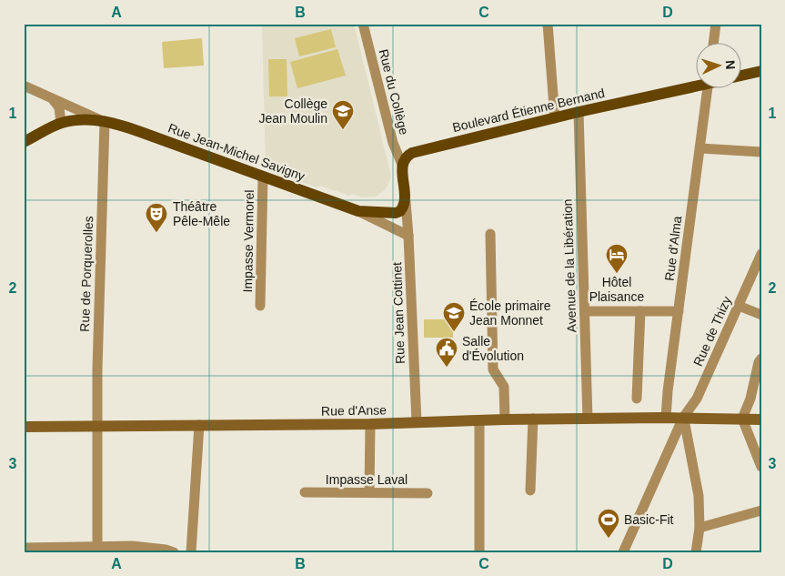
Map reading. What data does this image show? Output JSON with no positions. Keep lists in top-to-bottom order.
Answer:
{
  "streets": {
    "main road": ["Boulevard Étienne Bernand", "Rue Jean-Michel Savigny", "Rue d'Anse"],
    "street": [
      "Rue du Collège",
      "Impasse Vermorel",
      "Rue d'Alma",
      "Avenue de la Libération",
      "Rue de Porquerolles",
      "Rue Jean Cottinet",
      "Rue de Thizy",
      "Impasse Laval"
    ]
  },
  "crossings": [
    ["Rue du Collège", "Boulevard Étienne Bernand"],
    ["Boulevard Étienne Bernand", "Avenue de la Libération"],
    ["Rue Jean-Michel Savigny", "Impasse Vermorel"],
    ["Rue Jean-Michel Savigny", "Rue de Porquerolles"],
    ["Rue Jean-Michel Savigny", "Rue Jean Cottinet"],
    ["Rue d'Alma", "Rue d'Anse"],
    ["Avenue de la Libération", "Rue d'Anse"],
    ["Rue de Porquerolles", "Rue d'Anse"],
    ["Rue Jean Cottinet", "Rue d'Anse"],
    ["Rue de Thizy", "Rue d'Anse"]
  ],
  "places": {
    "school or university": ["Collège Jean Moulin", "École primaire Jean Monnet"],
    "theatre": ["Théâtre Pêle-Mêle"],
    "hotel": ["Hôtel Plaisance"],
    "public building": ["Salle d'Évolution"],
    "sports": ["Basic-Fit"]
  },
  "north": "right",
  "grid": {
    "columns": [
      "A",
      "B",
      "C",
      "D"
    ],
    "rows": ["1", "2", "3"]
  }
}
